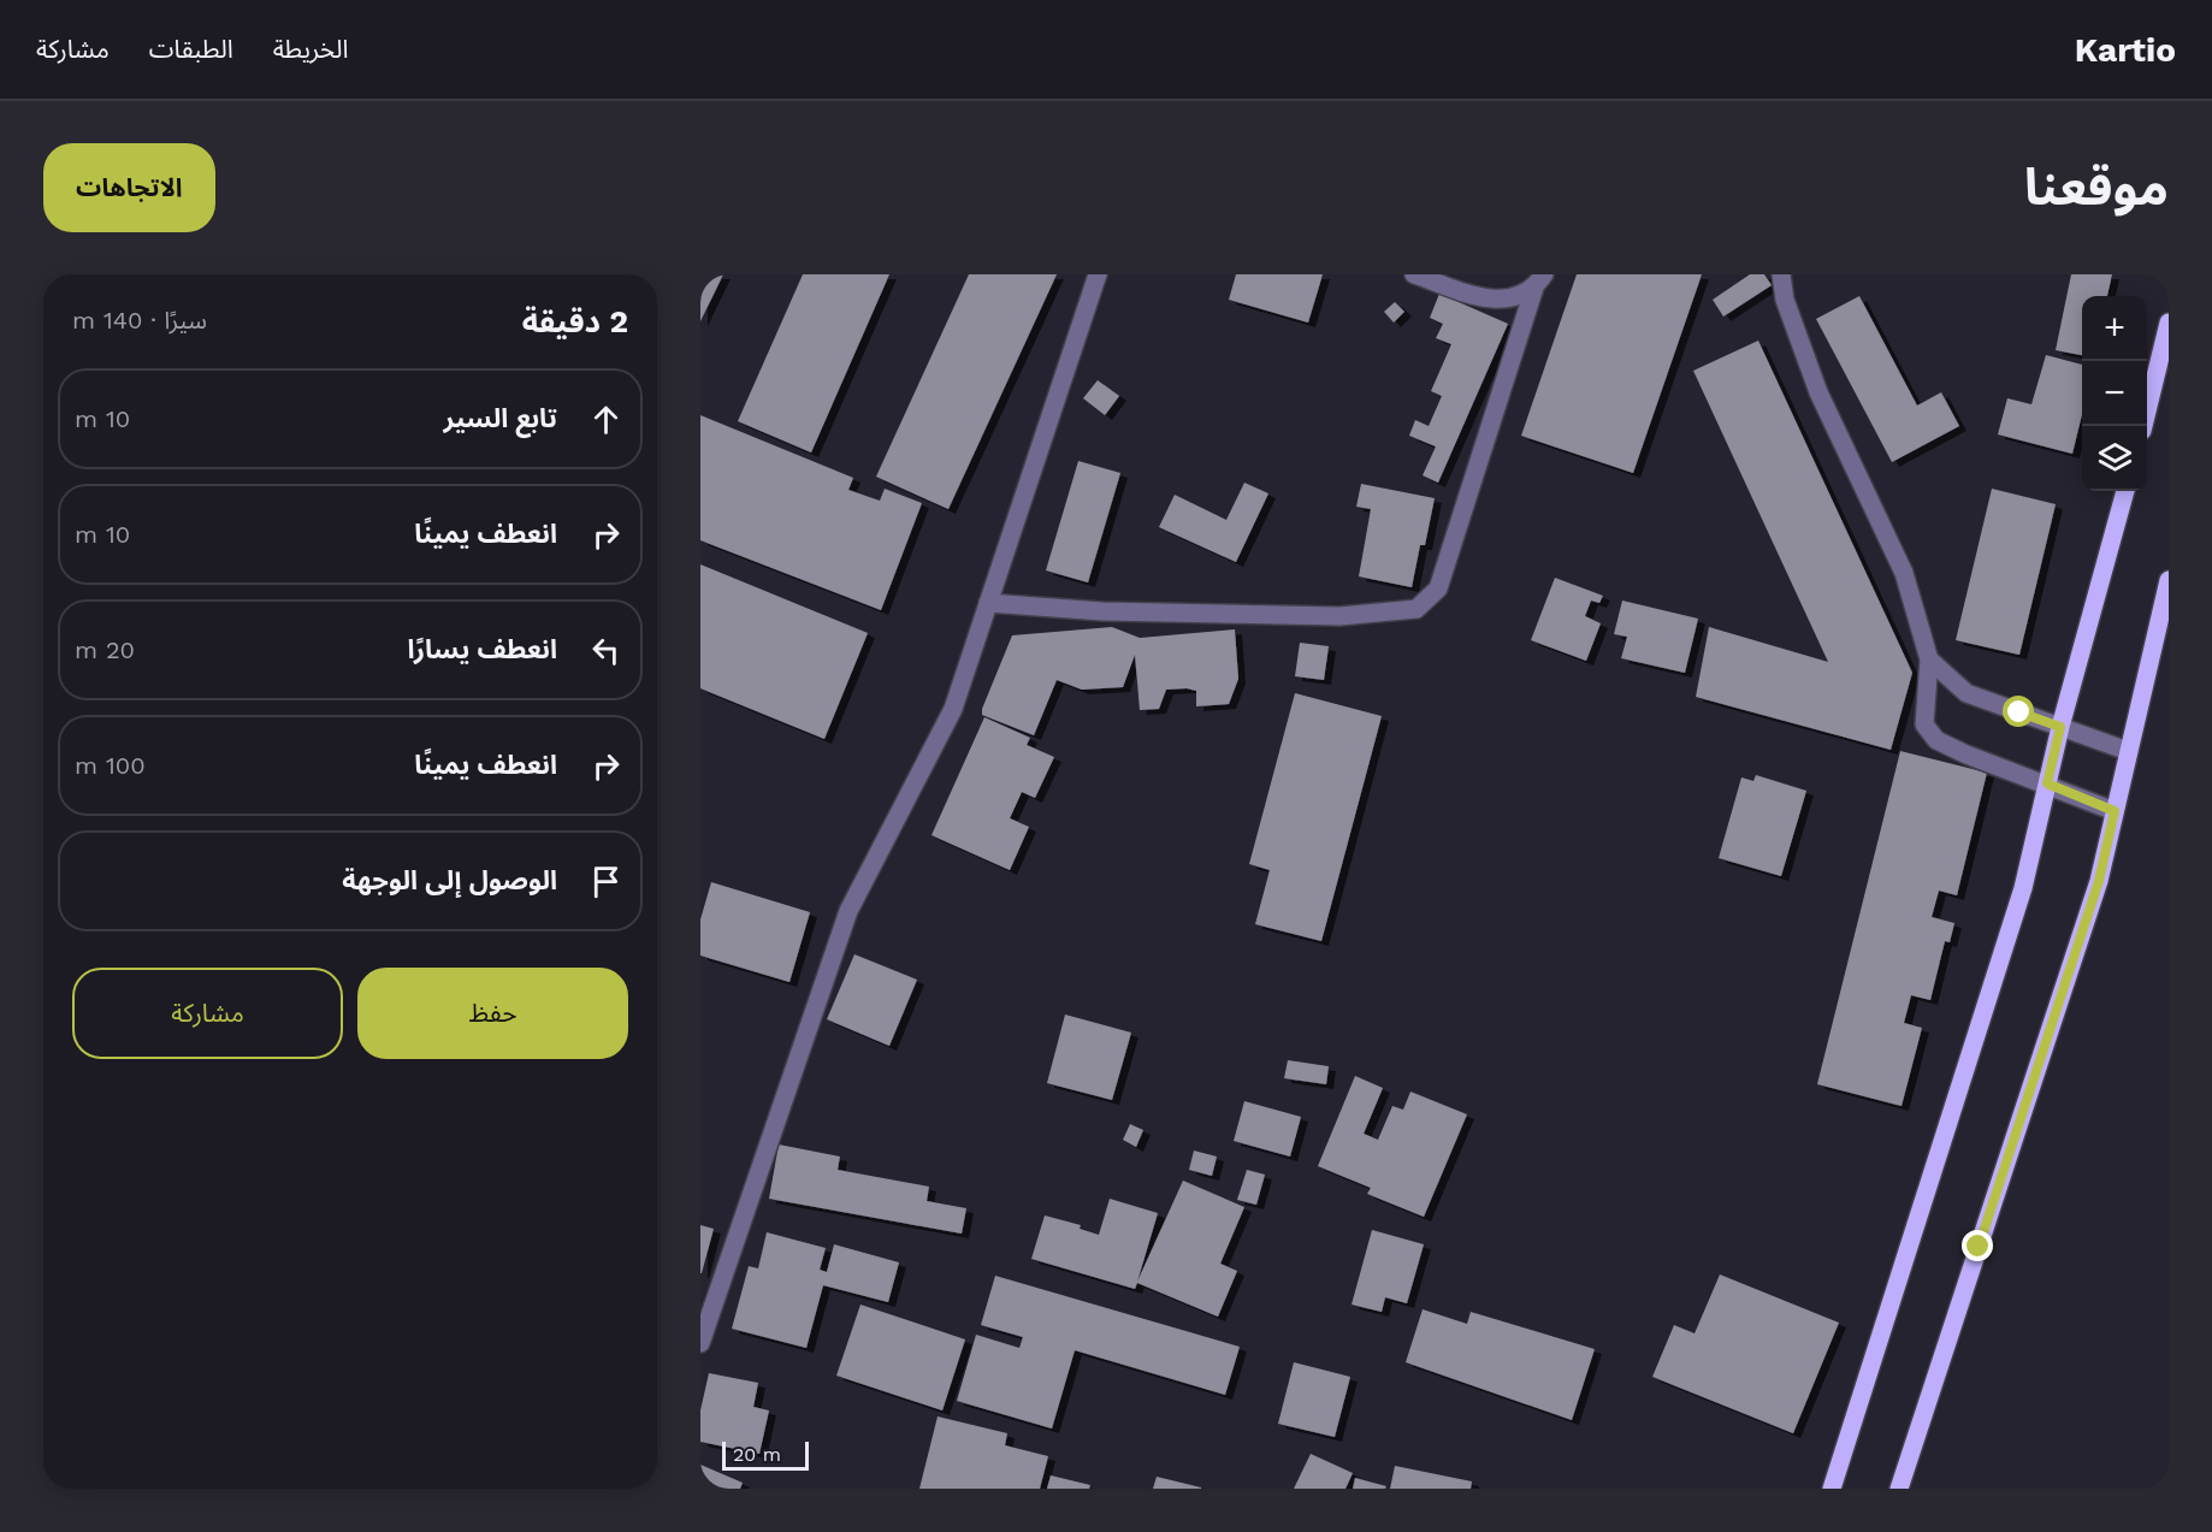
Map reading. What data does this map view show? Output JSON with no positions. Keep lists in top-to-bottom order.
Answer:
{
  "scale_bar": "20 m",
  "page": {
    "header": "Kartio",
    "nav": ["الخريطة", "الطبقات", "مشاركة"],
    "title": "موقعنا",
    "buttons": [
      "الاتجاهات",
      ["حفظ", "مشاركة"]
    ],
    "heading": ["2 دقيقة", "سيرًا · 140 m"],
    "map_buttons": ["+", "−"],
    "list": [
      ["تابع السير", "10 m"],
      ["انعطف يمينًا", "10 m"],
      ["انعطف يسارًا", "20 m"],
      ["انعطف يمينًا", "100 m"],
      "الوصول إلى الوجهة"
    ],
    "scale": "20 m"
  }
}
